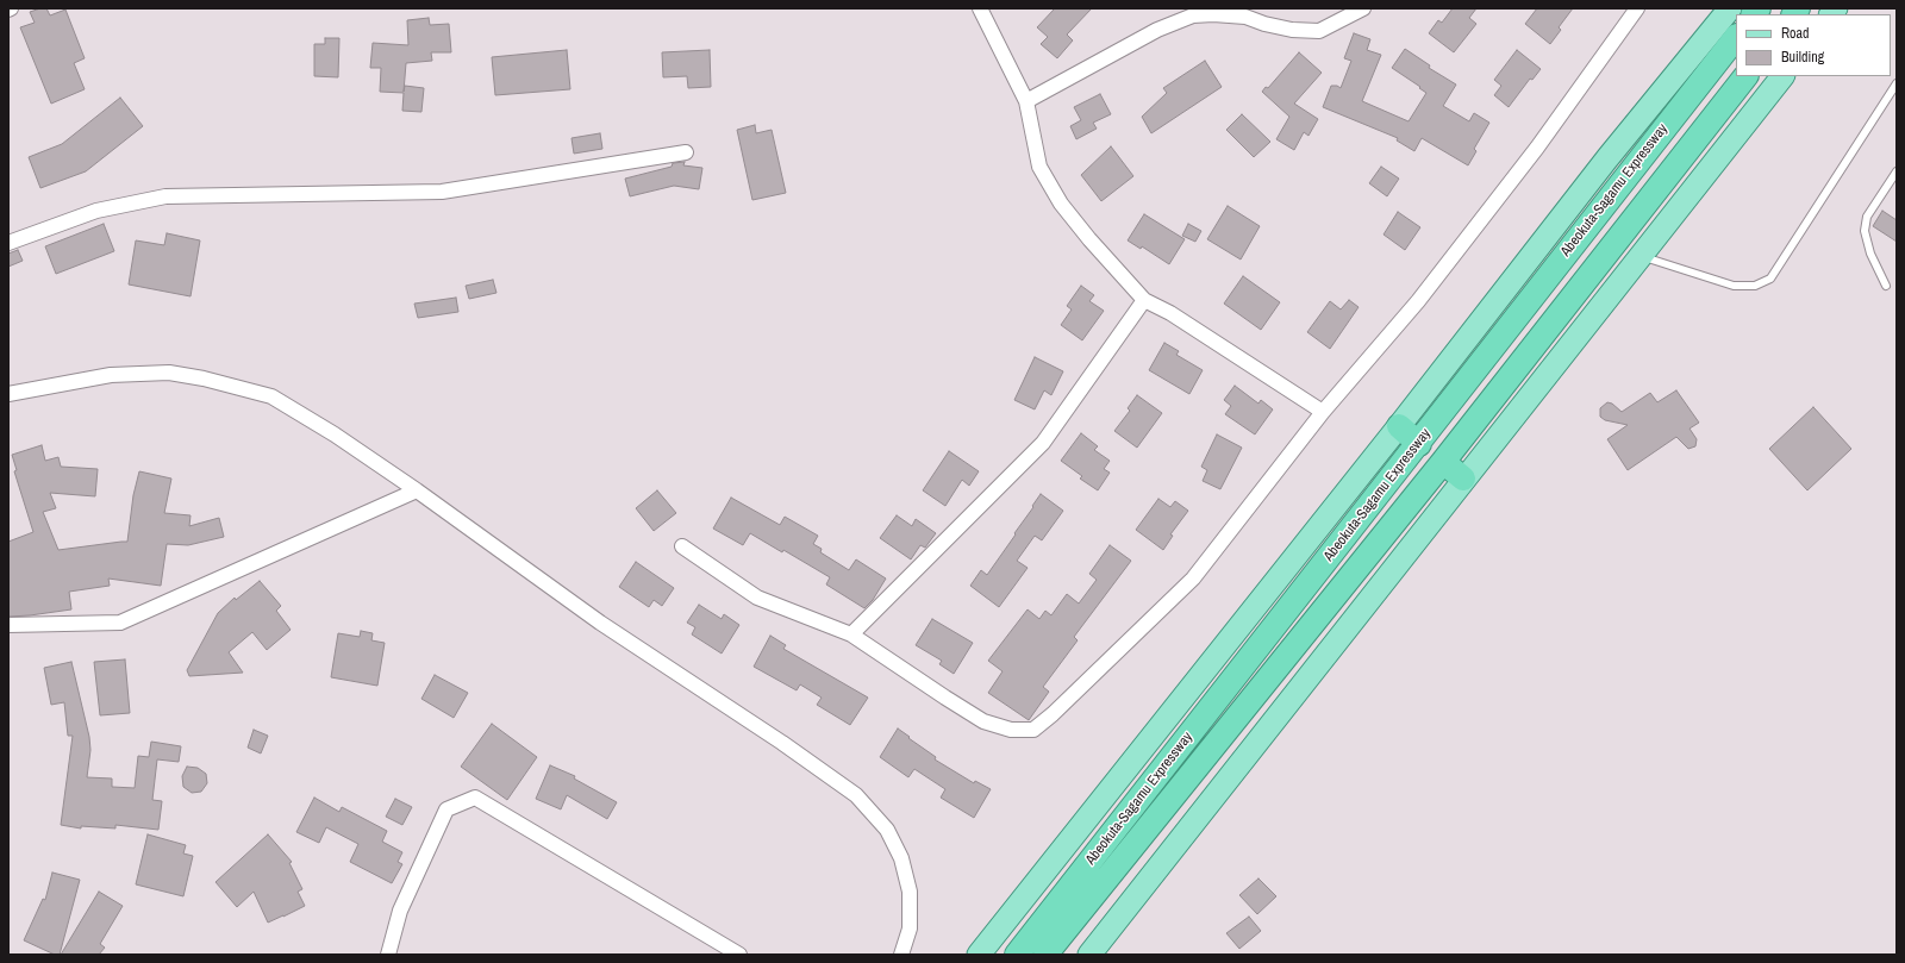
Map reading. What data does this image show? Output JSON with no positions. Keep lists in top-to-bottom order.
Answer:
{
  "streets": {
    "highway": ["Abeokuta-Sagamu Expressway"]
  },
  "legend": ["Road", "Building"]
}
